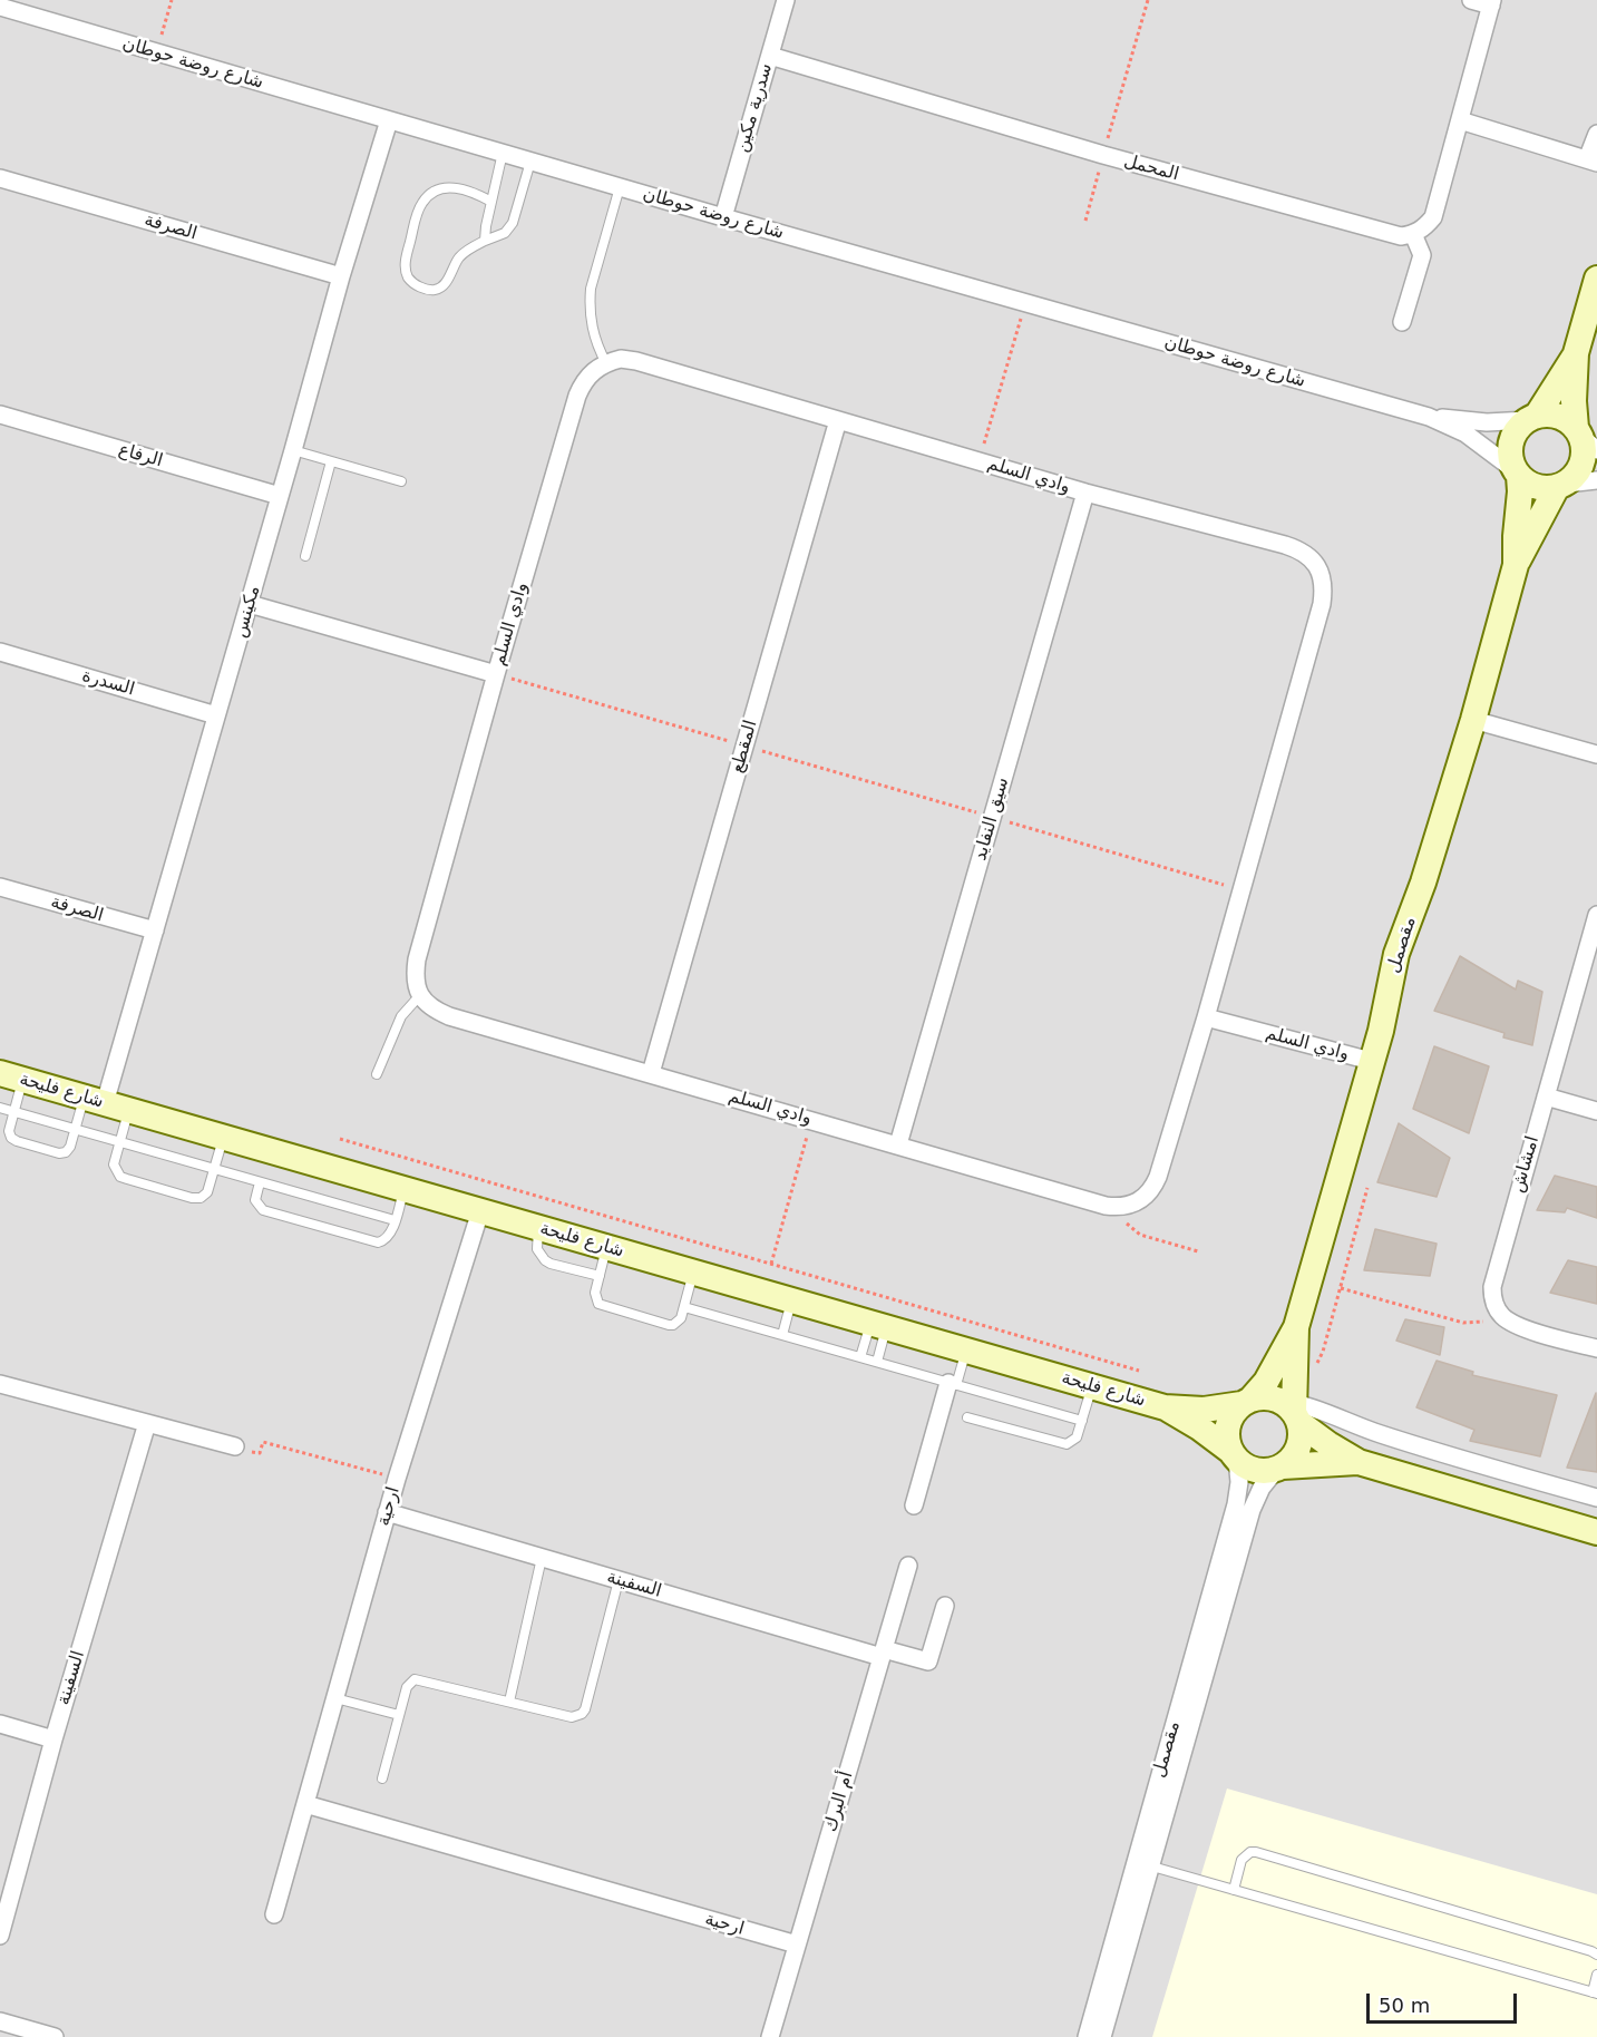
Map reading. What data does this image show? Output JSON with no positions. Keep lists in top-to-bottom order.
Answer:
{
  "streets": {
    "street": [
      "شارع روضة حوطان",
      "سدرية مكين",
      "المحمل",
      "الصرفة",
      "الرفاع",
      "وادي السلم",
      "مكينس",
      "السدرة",
      "المقطع",
      "سيق النفايد",
      "مقصمل",
      "شارع فليحة",
      "امشاش",
      "ارحية",
      "السفينة",
      "أم البرك"
    ]
  },
  "crossings": [
    ["شارع روضة حوطان", "سدرية مكين"],
    ["شارع روضة حوطان", "مكينس"],
    ["شارع روضة حوطان", "مقصمل"],
    ["سدرية مكين", "المحمل"],
    ["الصرفة", "مكينس"],
    ["الرفاع", "مكينس"],
    ["وادي السلم", "مكينس"],
    ["وادي السلم", "المقطع"],
    ["وادي السلم", "سيق النفايد"],
    ["وادي السلم", "مقصمل"],
    ["مكينس", "السدرة"],
    ["مكينس", "شارع فليحة"],
    ["مقصمل", "شارع فليحة"],
    ["شارع فليحة", "ارحية"],
    ["ارحية", "السفينة"],
    ["ارحية", "أم البرك"],
    ["السفينة", "أم البرك"]
  ],
  "scale_bar": "50 m"
}
